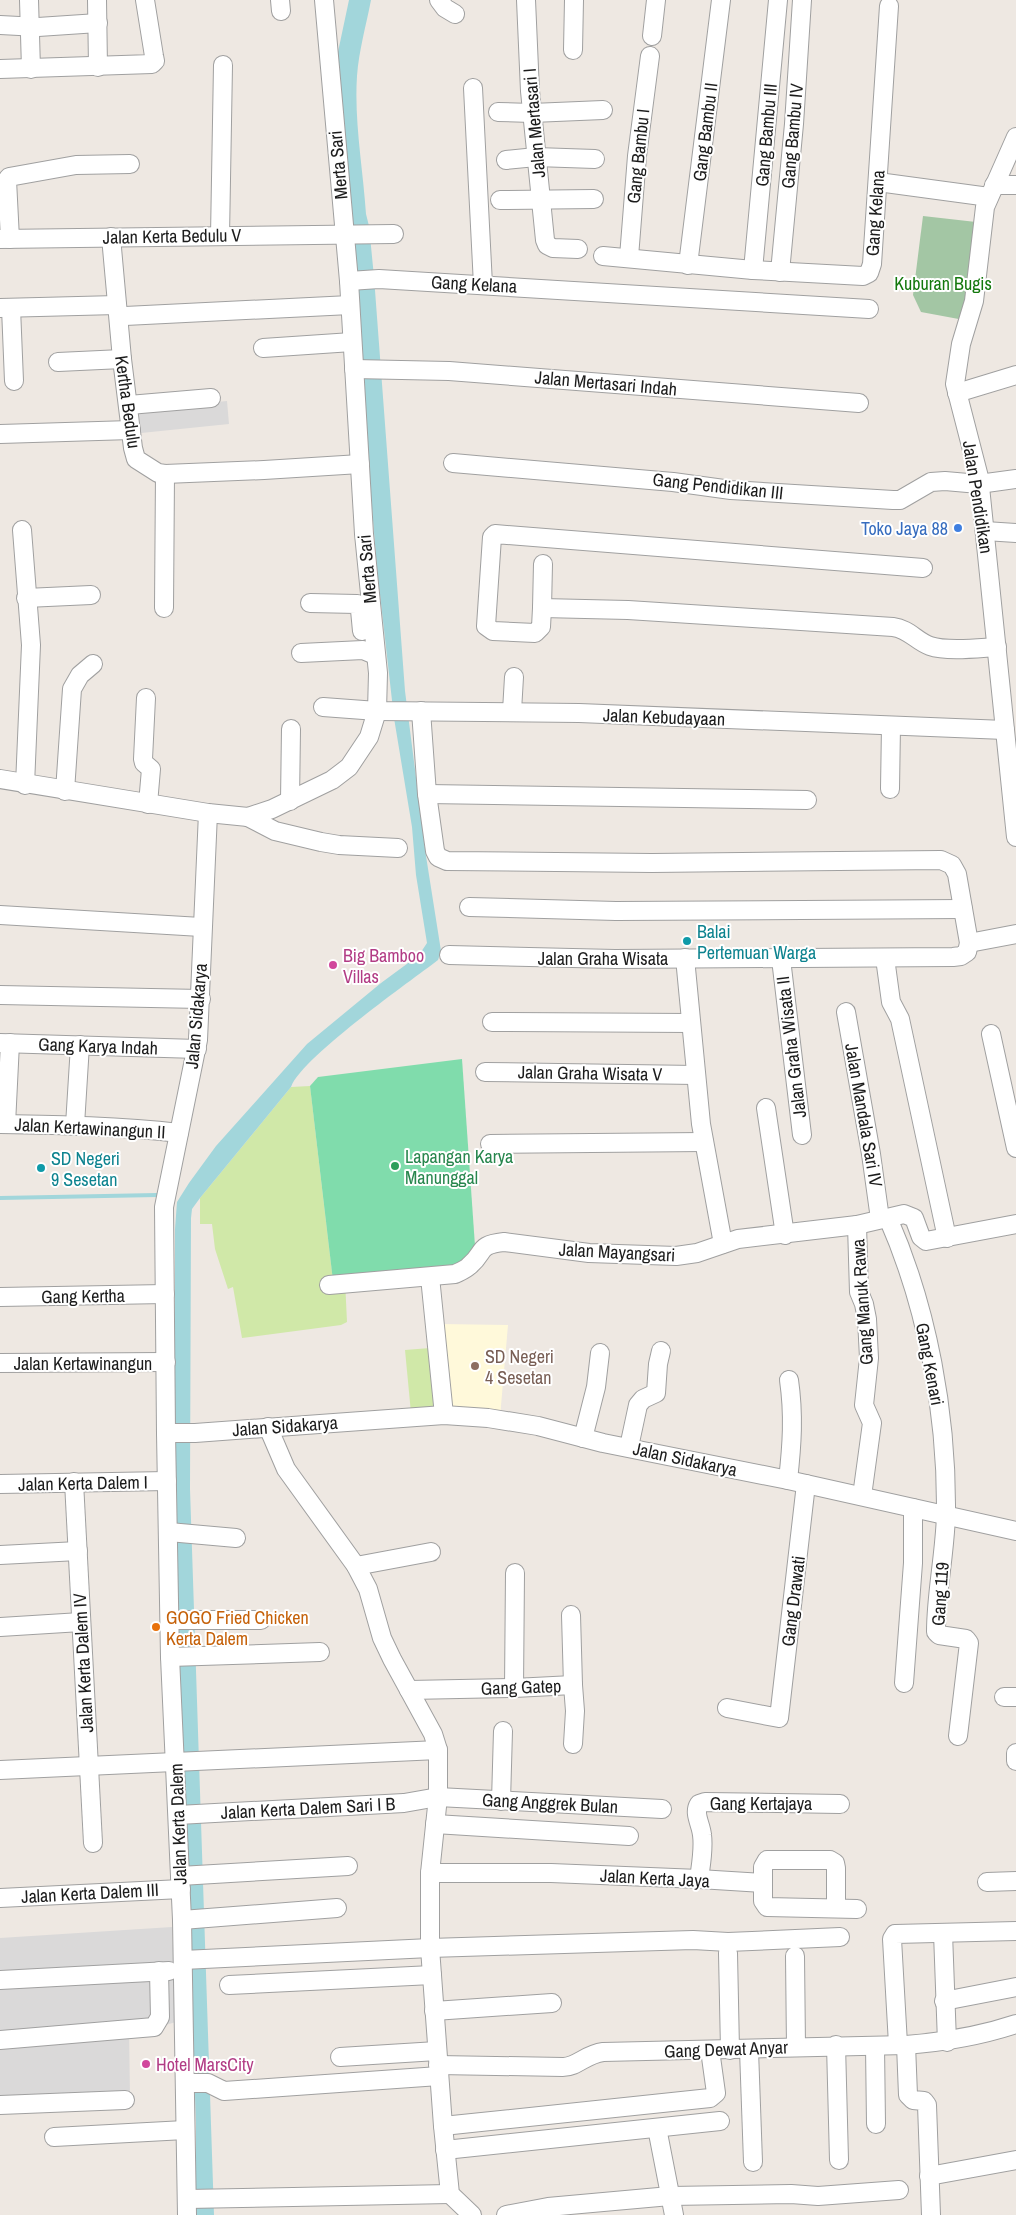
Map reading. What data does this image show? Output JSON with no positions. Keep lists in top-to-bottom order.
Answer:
{
  "streets": {
    "street": [
      "Jalan Mertasari I",
      "Gang Bambu II",
      "Gang Bambu III",
      "Gang Bambu IV",
      "Gang Bambu I",
      "Merta Sari",
      "Gang Kelana",
      "Jalan Kerta Bedulu V",
      "Jalan Mertasari Indah",
      "Kertha Bedulu",
      "Gang Pendidikan III",
      "Jalan Pendidikan",
      "Jalan Kebudayaan",
      "Jalan Graha Wisata",
      "Jalan Sidakarya",
      "Gang Karya Indah",
      "Jalan Graha Wisata II",
      "Jalan Graha Wisata V",
      "Jalan Mandala Sari IV",
      "Jalan Kertawinangun II",
      "Jalan Mayangsari",
      "Gang Kertha",
      "Gang Manuk Rawa",
      "Jalan Kertawinangun",
      "Gang Kenari",
      "Jalan Kerta Dalem I",
      "Gang 119",
      "Gang Drawati",
      "Jalan Kerta Dalem IV",
      "Gang Gatep",
      "Gang Anggrek Bulan",
      "Gang Kertajaya",
      "Jalan Kerta Dalem Sari I B",
      "Jalan Kerta Dalem",
      "Jalan Kerta Jaya",
      "Jalan Kerta Dalem III",
      "Gang Dewat Anyar"
    ]
  },
  "crossings": [
    ["Gang Bambu II", "Gang Kelana"],
    ["Gang Bambu III", "Gang Kelana"],
    ["Gang Bambu IV", "Gang Kelana"],
    ["Gang Bambu I", "Gang Kelana"],
    ["Merta Sari", "Gang Kelana"],
    ["Merta Sari", "Jalan Kerta Bedulu V"],
    ["Merta Sari", "Jalan Mertasari Indah"],
    ["Merta Sari", "Kertha Bedulu"],
    ["Merta Sari", "Jalan Kebudayaan"],
    ["Merta Sari", "Jalan Sidakarya"],
    ["Jalan Kerta Bedulu V", "Kertha Bedulu"],
    ["Gang Pendidikan III", "Jalan Pendidikan"],
    ["Jalan Pendidikan", "Jalan Kebudayaan"],
    ["Jalan Graha Wisata", "Jalan Graha Wisata II"],
    ["Jalan Sidakarya", "Gang Karya Indah"],
    ["Jalan Sidakarya", "Jalan Kertawinangun II"],
    ["Jalan Sidakarya", "Gang Kertha"],
    ["Jalan Sidakarya", "Gang Manuk Rawa"],
    ["Jalan Sidakarya", "Jalan Kertawinangun"],
    ["Jalan Sidakarya", "Gang Kenari"],
    ["Jalan Sidakarya", "Gang 119"],
    ["Jalan Sidakarya", "Gang Drawati"],
    ["Jalan Sidakarya", "Jalan Kerta Dalem"],
    ["Jalan Mandala Sari IV", "Jalan Mayangsari"],
    ["Jalan Mandala Sari IV", "Gang Kenari"],
    ["Jalan Mayangsari", "Gang Manuk Rawa"],
    ["Jalan Mayangsari", "Gang Kenari"],
    ["Gang Kenari", "Gang 119"],
    ["Jalan Kerta Dalem I", "Jalan Kerta Dalem IV"],
    ["Jalan Kerta Dalem I", "Jalan Kerta Dalem"],
    ["Gang Anggrek Bulan", "Jalan Kerta Dalem Sari I B"],
    ["Gang Kertajaya", "Jalan Kerta Jaya"],
    ["Jalan Kerta Dalem Sari I B", "Jalan Kerta Dalem"],
    ["Jalan Kerta Dalem", "Jalan Kerta Dalem III"]
  ],
  "parks": ["Kuburan Bugis"],
  "places": [
    "Toko Jaya 88",
    "Balai Pertemuan Warga",
    "Big Bamboo Villas",
    "Lapangan Karya Manunggal",
    "SD Negeri 9 Sesetan",
    "SD Negeri 4 Sesetan",
    "GOGO Fried Chicken Kerta Dalem",
    "Hotel MarsCity"
  ]
}
